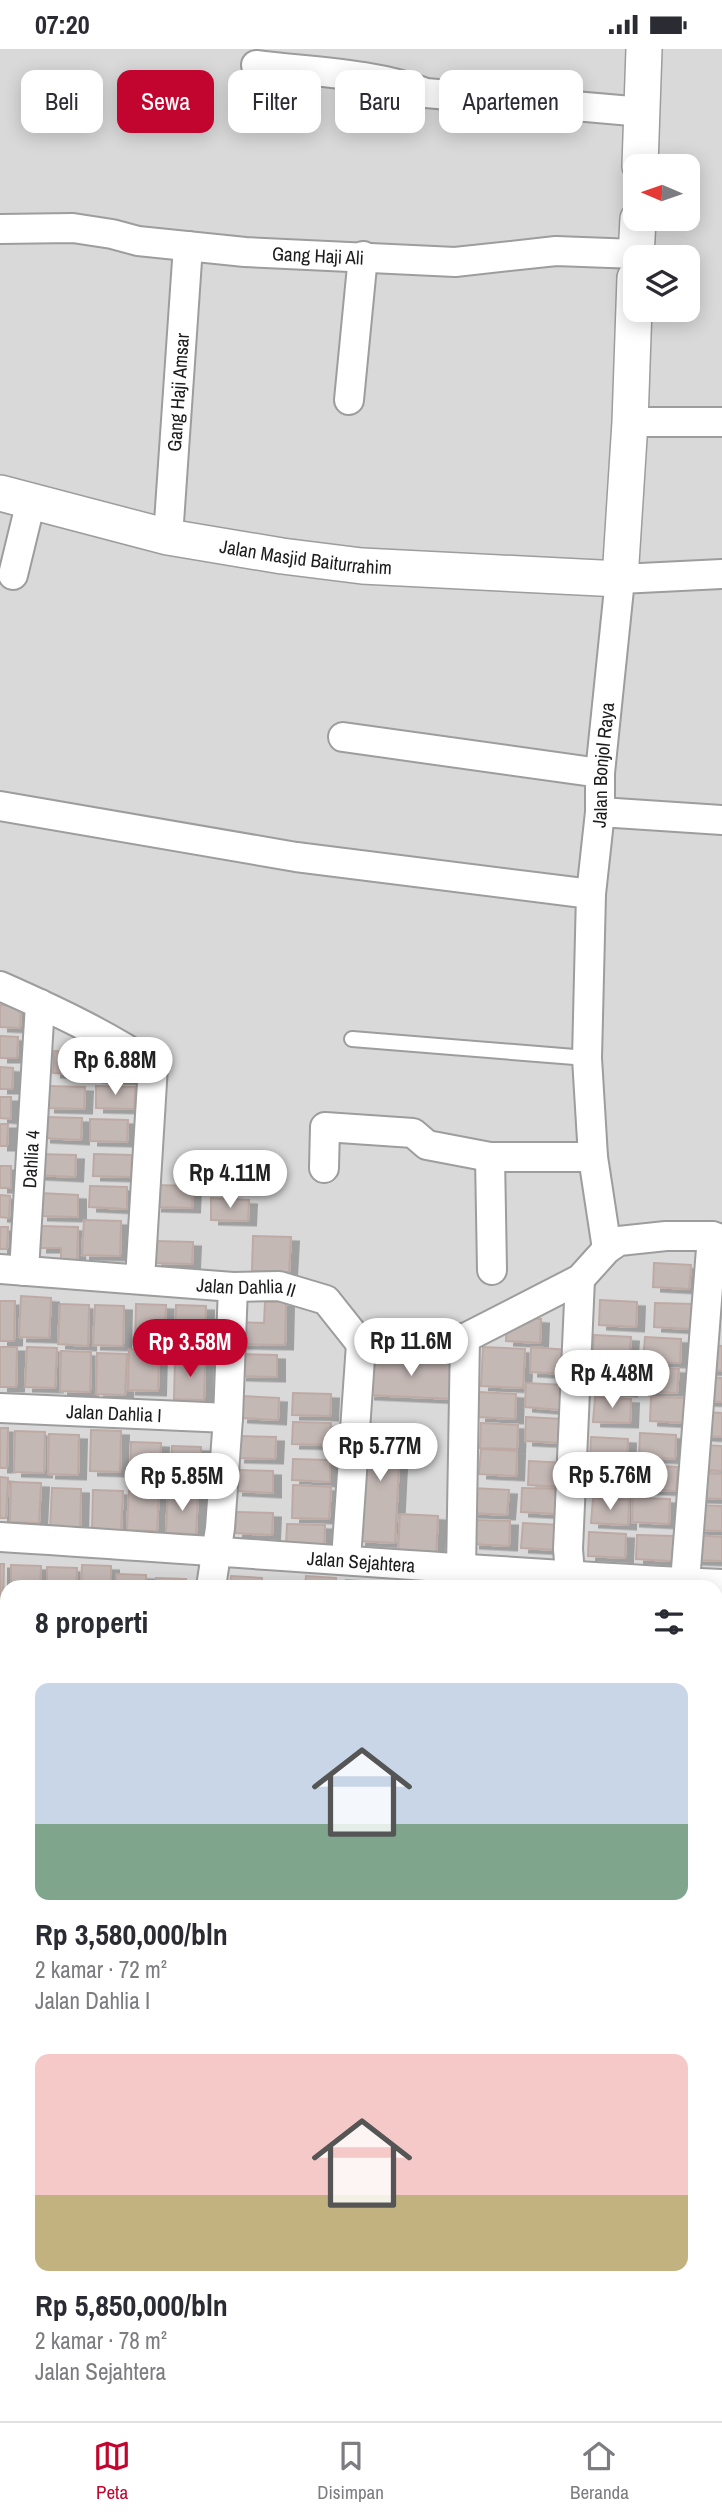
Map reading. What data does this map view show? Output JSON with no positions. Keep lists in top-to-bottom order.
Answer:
{
  "streets": {
    "street": [
      "Gang Haji Ali",
      "Gang Haji Amsar",
      "Jalan Masjid Baiturrahim",
      "Jalan Bonjol Raya",
      "Dahlia 4",
      "Jalan Dahlia II",
      "Jalan Dahlia I",
      "Jalan Sejahtera"
    ]
  },
  "crossings": [
    ["Gang Haji Ali", "Gang Haji Amsar"],
    ["Gang Haji Amsar", "Jalan Masjid Baiturrahim"],
    ["Jalan Masjid Baiturrahim", "Jalan Bonjol Raya"],
    ["Dahlia 4", "Jalan Dahlia II"]
  ],
  "north": "left",
  "page": {
    "status": "07:20",
    "chip": [
      "Beli",
      "Sewa",
      "Filter",
      "Baru",
      "Apartemen"
    ],
    "price": [
      "Rp 6.88M",
      "Rp 4.11M",
      "Rp 11.6M",
      "Rp 3.58M",
      "Rp 4.48M",
      "Rp 5.77M",
      "Rp 5.76M",
      "Rp 5.85M"
    ],
    "heading": "8 properti",
    "list": [
      {
        "name": "Rp 3,580,000/bln",
        "note": "2 kamar · 72 m² · Jalan Dahlia I"
      },
      {
        "name": "Rp 5,850,000/bln",
        "note": "2 kamar · 78 m² · Jalan Sejahtera"
      }
    ],
    "tabs": ["Peta", "Disimpan", "Beranda"]
  }
}
